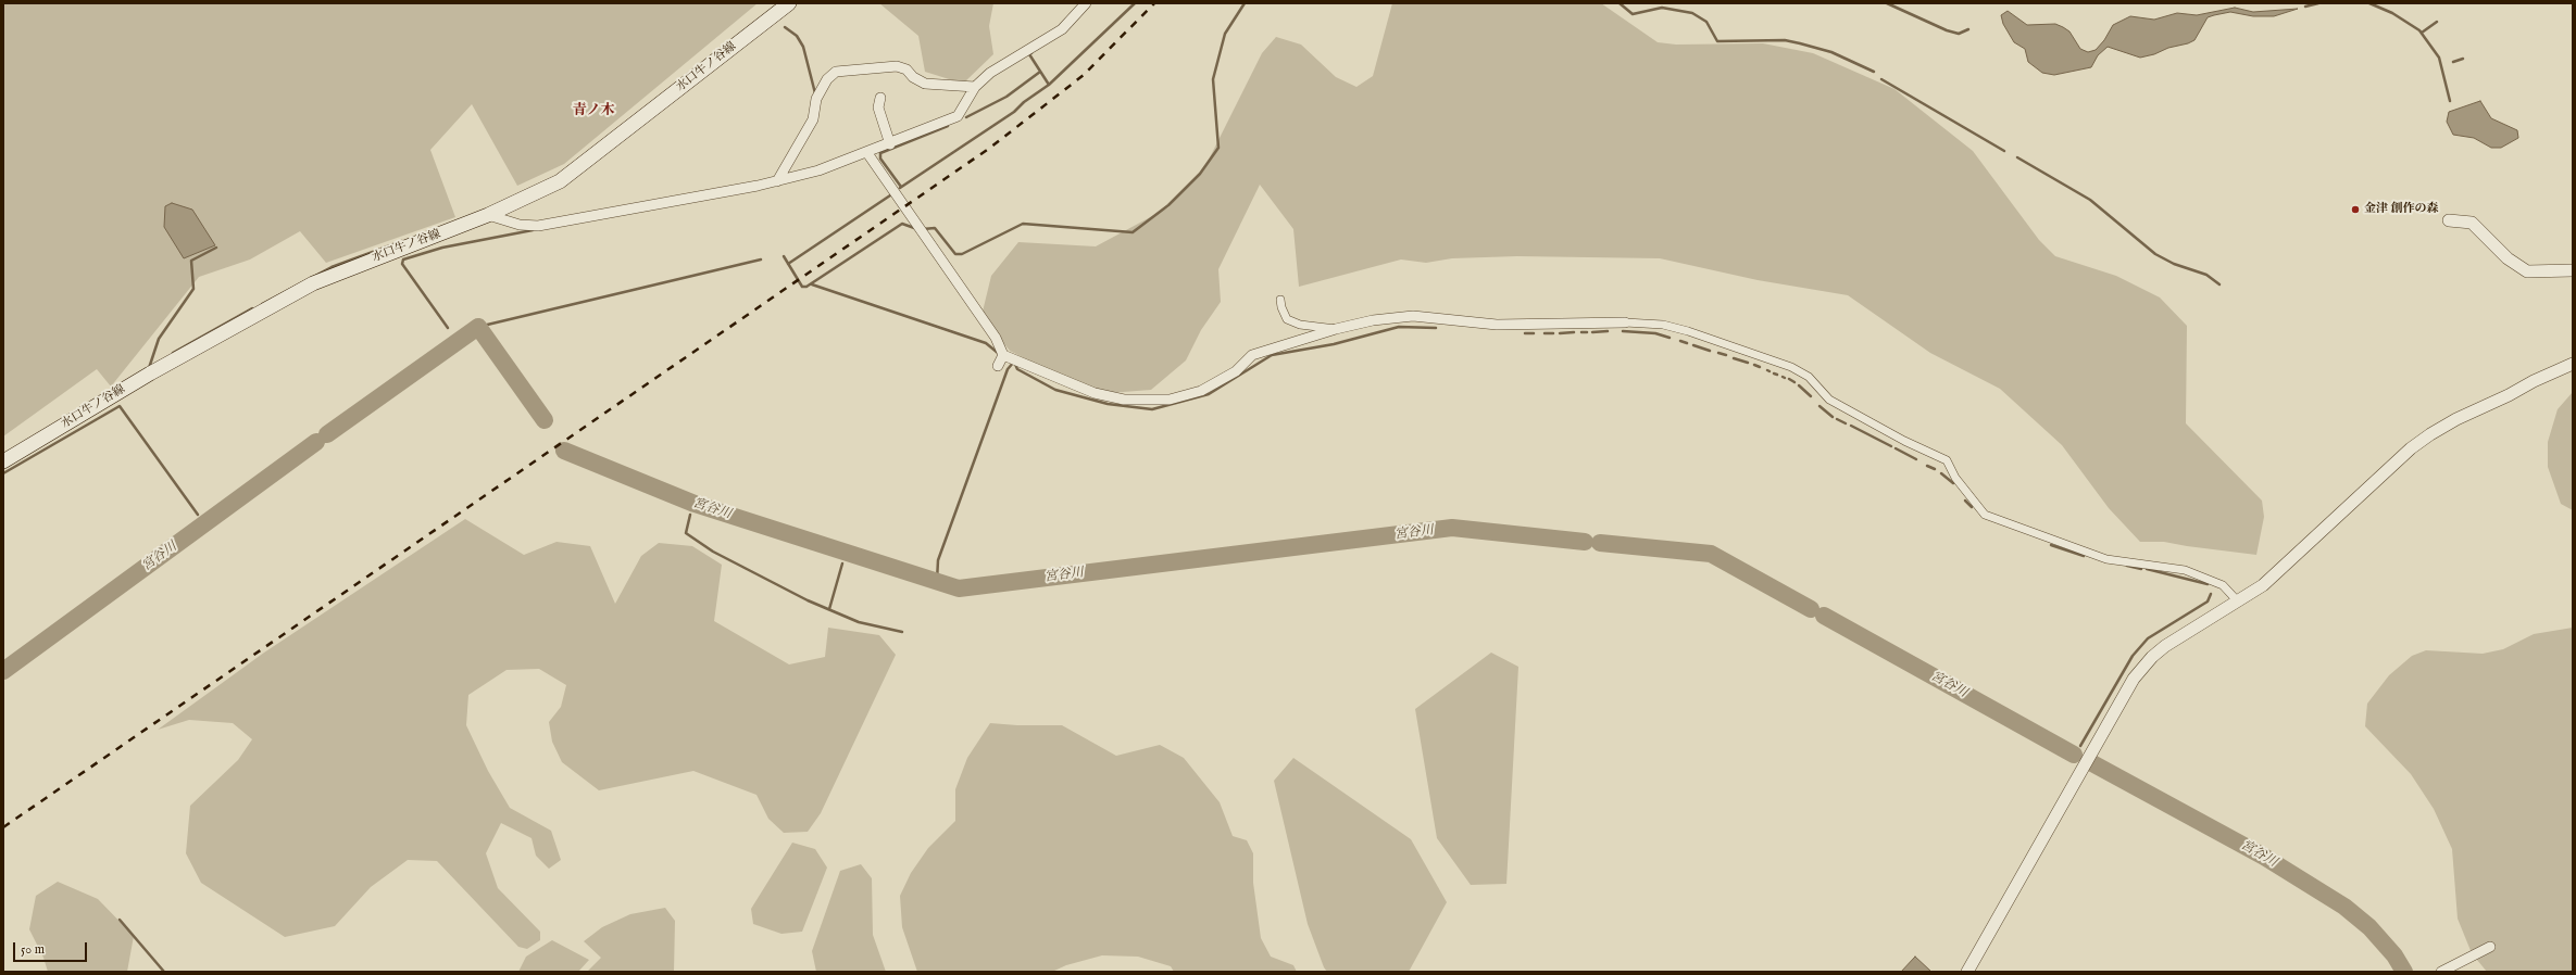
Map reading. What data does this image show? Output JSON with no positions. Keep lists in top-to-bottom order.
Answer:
{
  "streets": {
    "main road": ["水口牛ノ谷線"]
  },
  "districts": ["青ノ木"],
  "water": ["宮谷川"],
  "places": ["金津 創作の森"],
  "scale_bar": "50 m"
}
